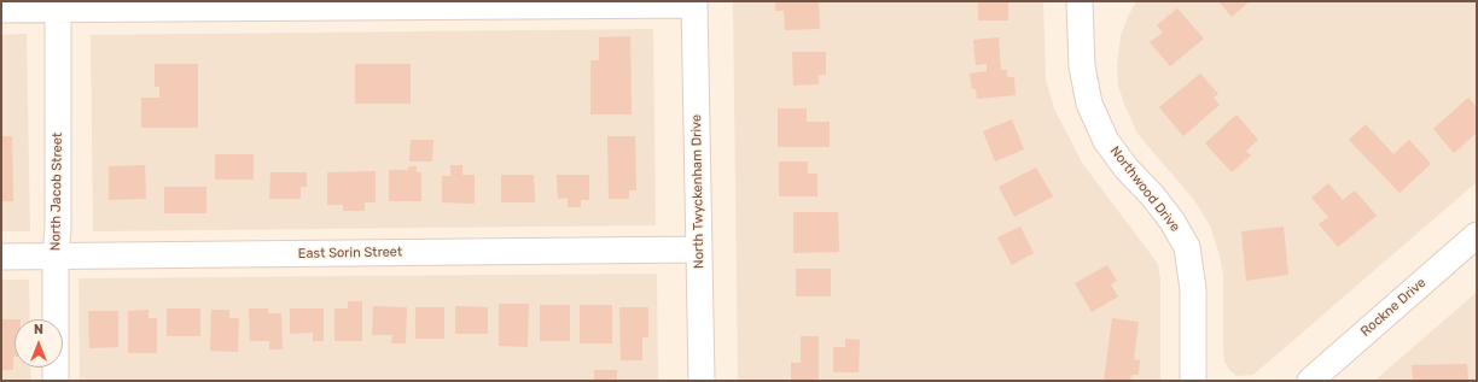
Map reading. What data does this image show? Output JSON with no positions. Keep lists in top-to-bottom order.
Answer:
{
  "streets": {
    "street": [
      "Northwood Drive",
      "North Jacob Street",
      "North Twyckenham Drive",
      "East Sorin Street",
      "Rockne Drive"
    ]
  },
  "crossings": [
    ["North Jacob Street", "East Sorin Street"],
    ["North Twyckenham Drive", "East Sorin Street"]
  ],
  "north": "top"
}
